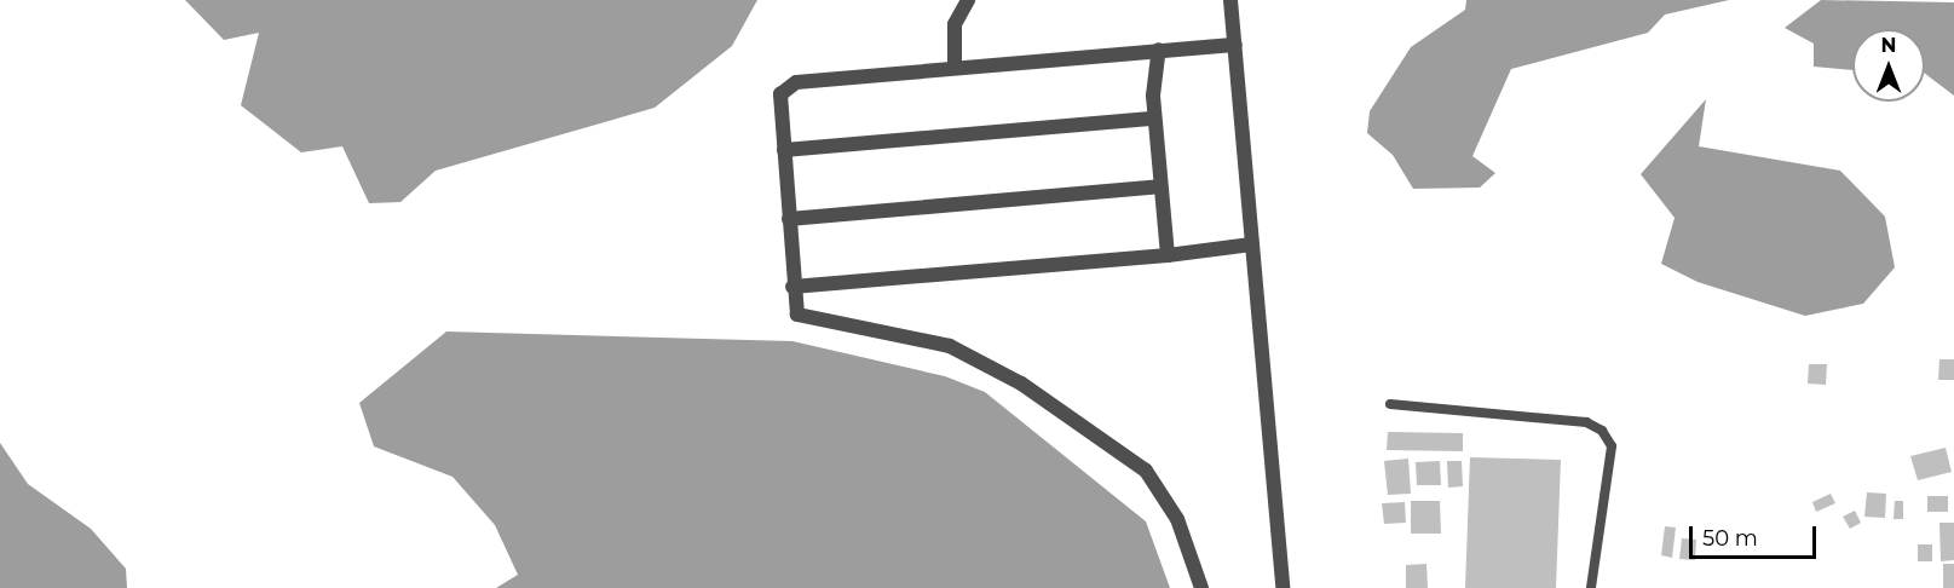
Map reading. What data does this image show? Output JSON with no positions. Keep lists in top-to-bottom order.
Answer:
{
  "scale_bar": "50 m",
  "north": "top"
}
